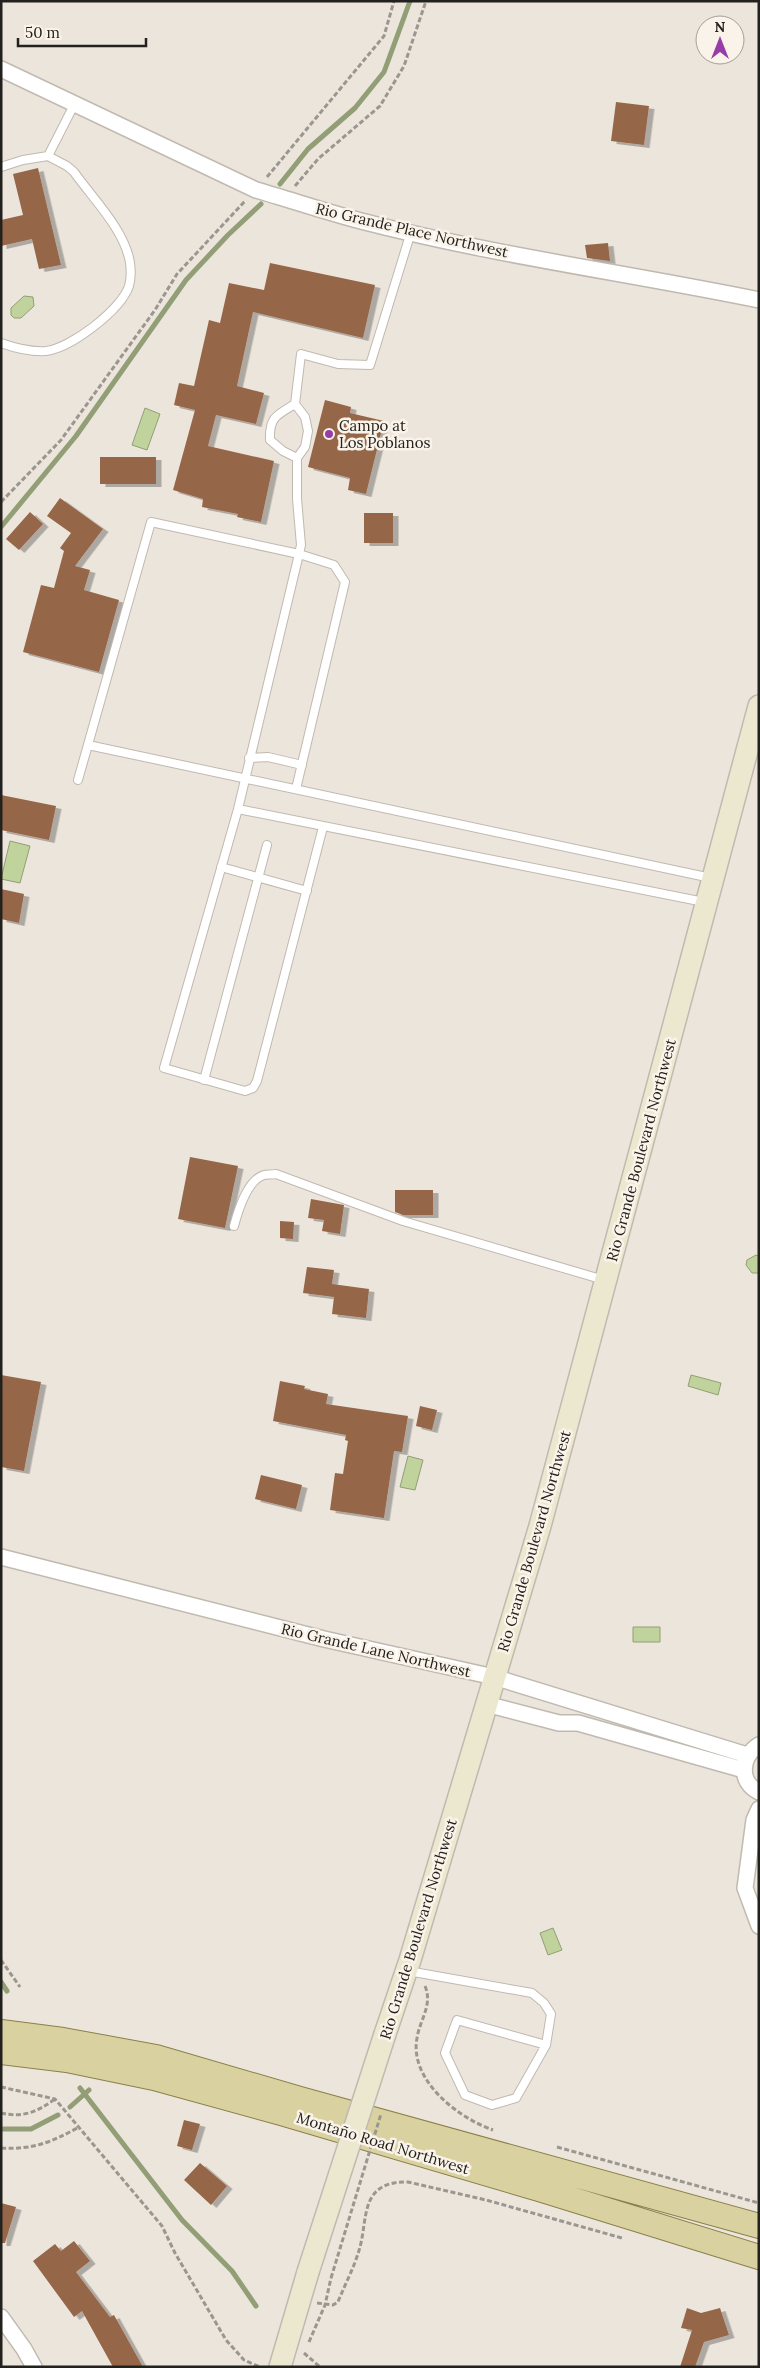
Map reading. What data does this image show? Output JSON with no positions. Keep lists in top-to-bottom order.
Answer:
{
  "streets": {
    "main road": ["Montaño Road Northwest"],
    "street": ["Rio Grande Place Northwest", "Rio Grande Boulevard Northwest", "Rio Grande Lane Northwest"]
  },
  "crossings": [
    ["Rio Grande Boulevard Northwest", "Rio Grande Lane Northwest"]
  ],
  "places": ["Campo at Los Poblanos"],
  "scale_bar": "50 m",
  "north": "top"
}
